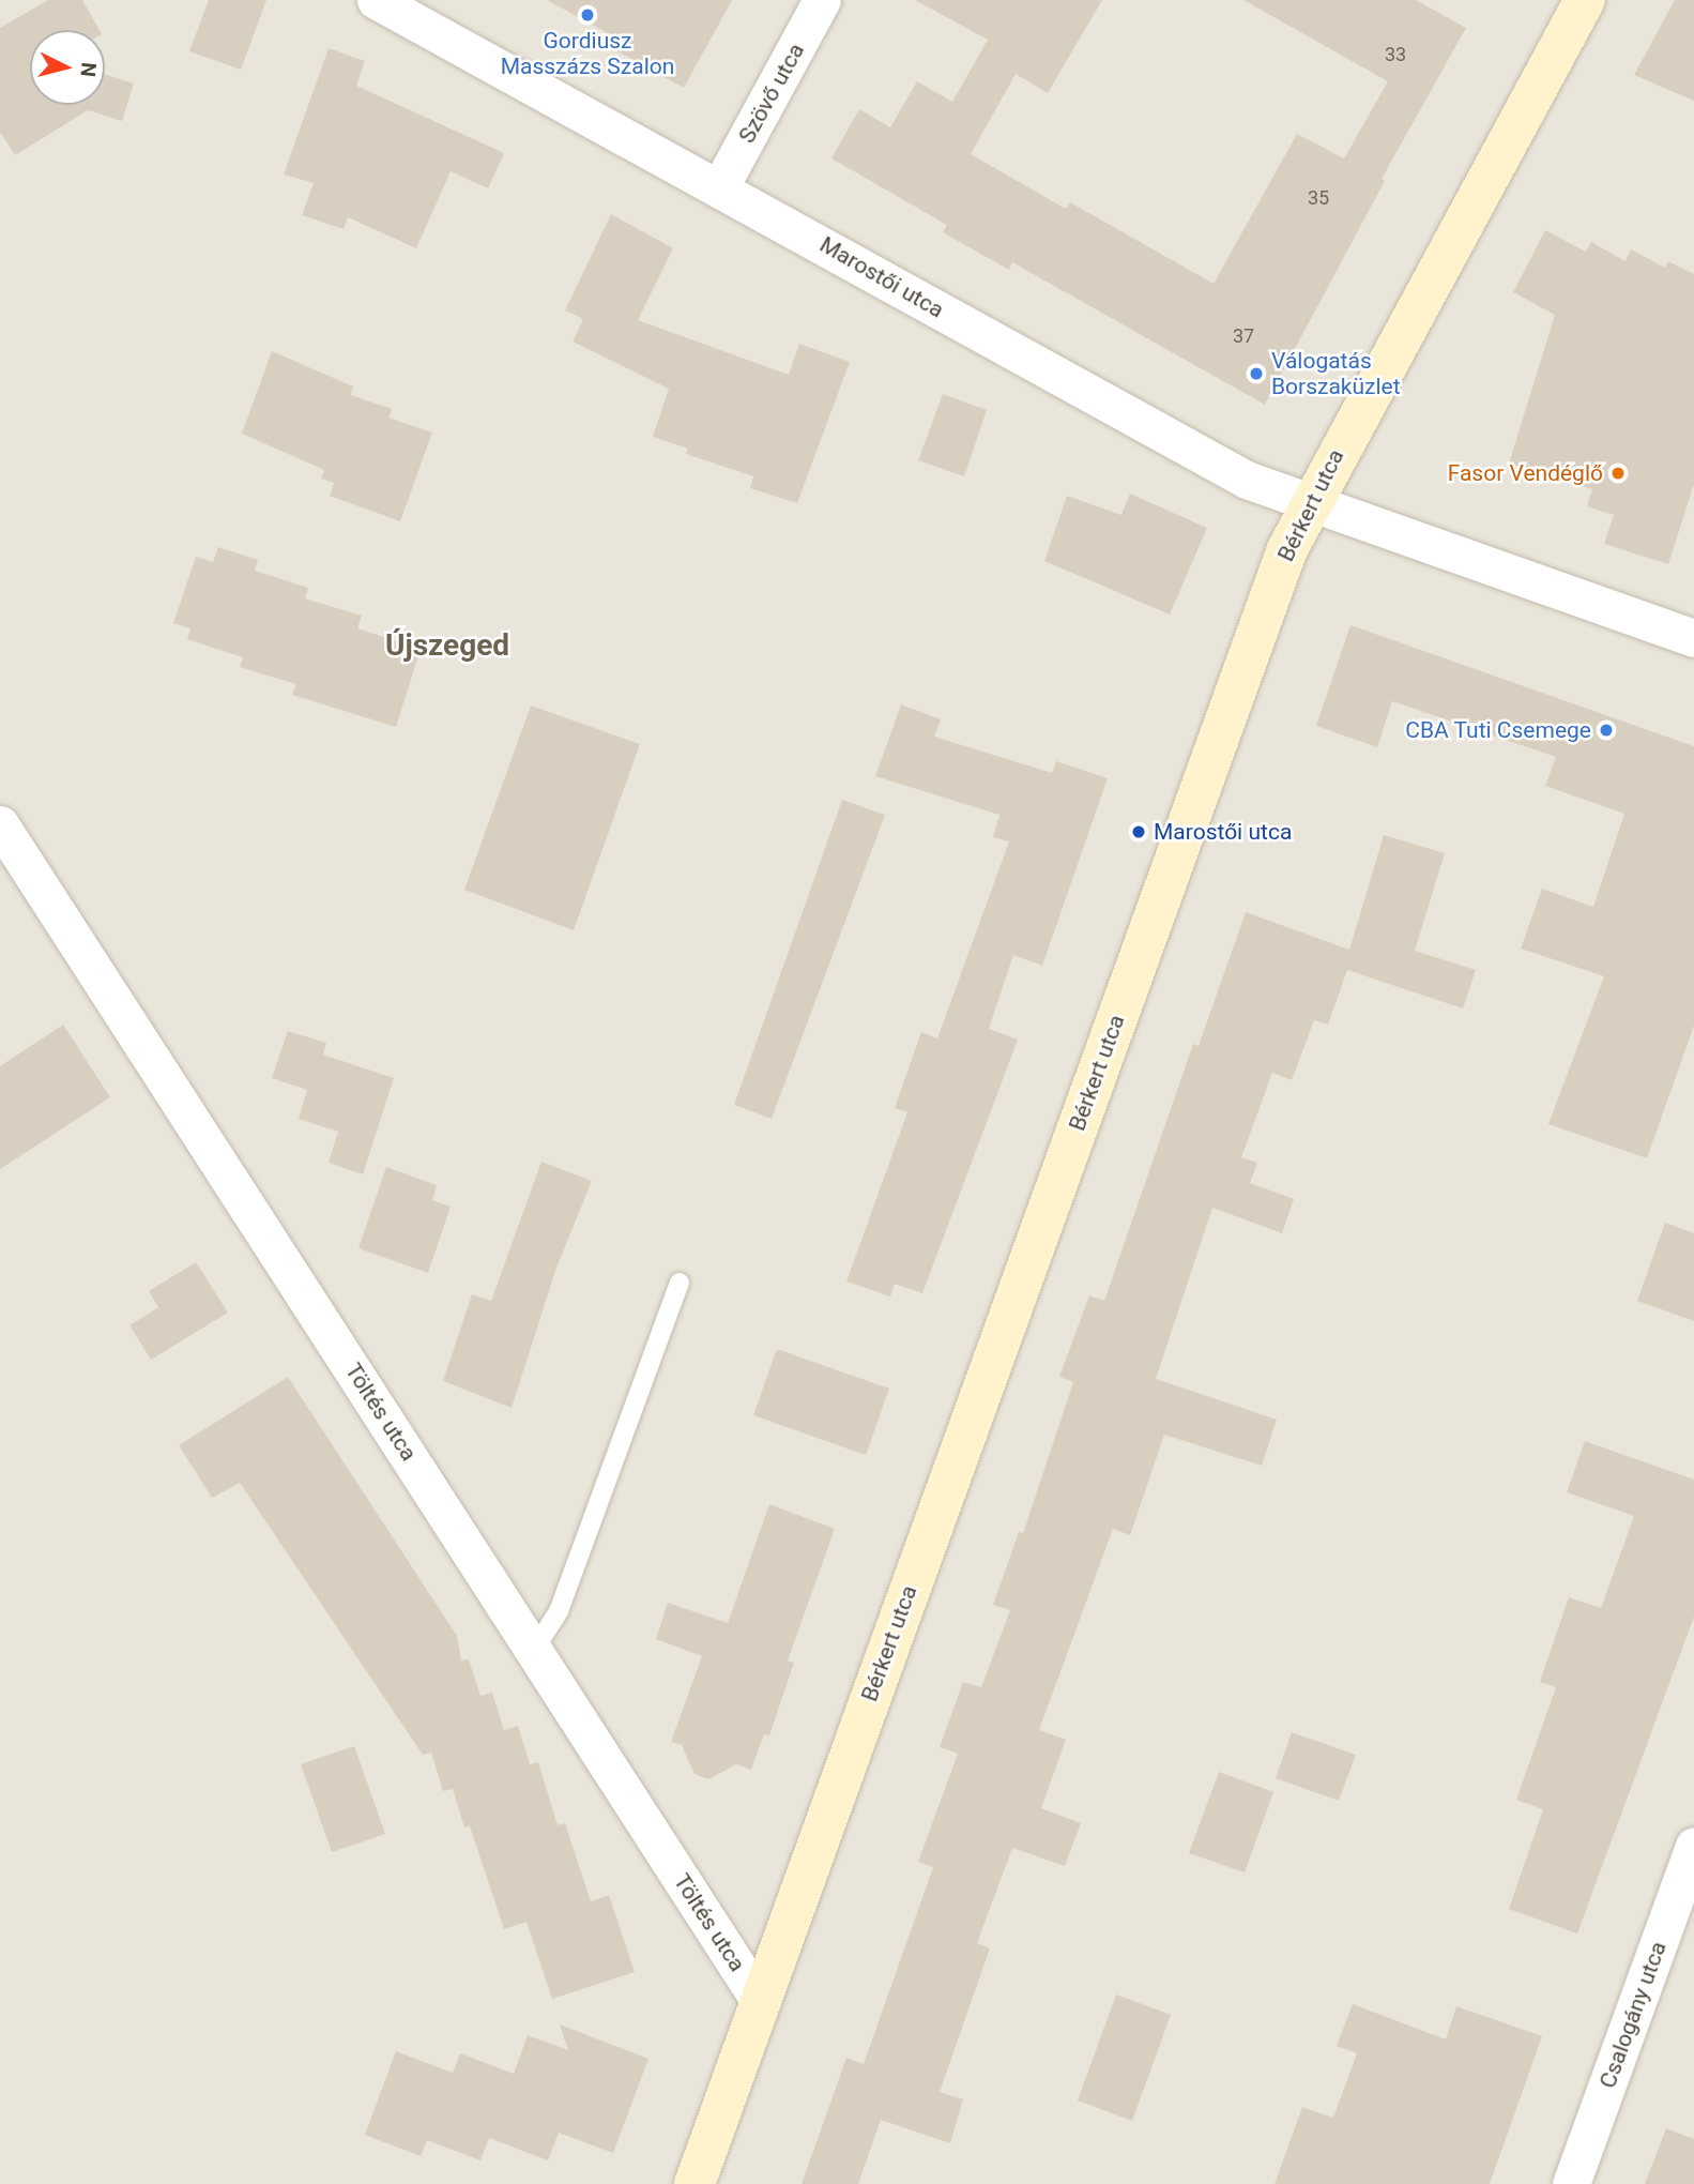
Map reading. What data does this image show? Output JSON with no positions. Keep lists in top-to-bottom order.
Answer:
{
  "streets": {
    "street": [
      "Szövő utca",
      "Marostői utca",
      "Bérkert utca",
      "Töltés utca",
      "Csalogány utca"
    ]
  },
  "crossings": [
    ["Szövő utca", "Marostői utca"],
    ["Marostői utca", "Bérkert utca"],
    ["Bérkert utca", "Töltés utca"]
  ],
  "districts": ["Újszeged"],
  "places": [
    "Gordiusz Masszázs Szalon",
    "Válogatás Borszaküzlet",
    "Fasor Vendéglő",
    "CBA Tuti Csemege",
    "Marostői utca"
  ],
  "house_numbers": ["33", "35", "37"],
  "north": "right"
}
